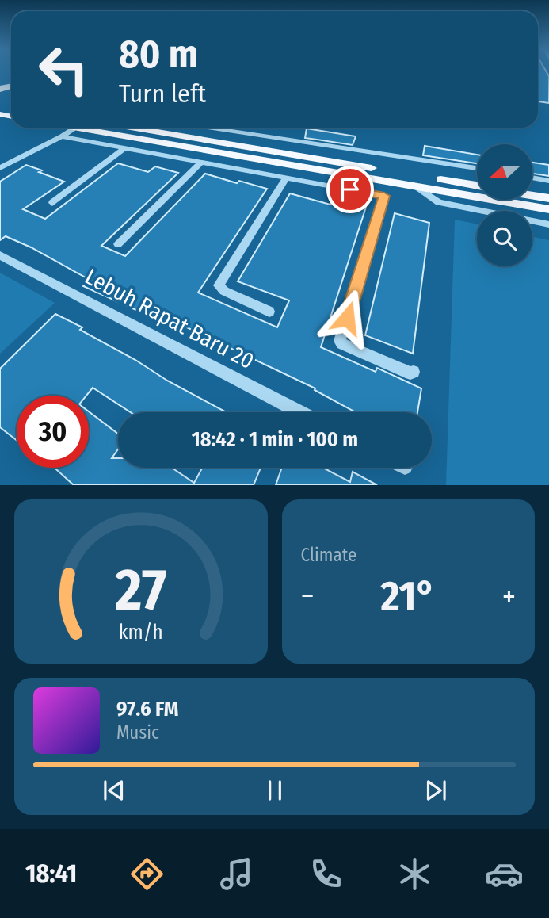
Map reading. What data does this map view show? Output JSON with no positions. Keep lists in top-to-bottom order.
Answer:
{
  "streets": {
    "street": ["Lebuh Rapat Baru 20"]
  },
  "north": "left",
  "page": {
    "turn": ["80 m", "Turn left"],
    "limit": "30",
    "trip": "18:42 · 1 min · 100 m",
    "tile": "Climate",
    "heat": ["−", "21°", "+"],
    "song": ["97.6 FM", "Music"],
    "tabs": "18:41",
    "gauge": ["27", "km/h"]
  }
}
